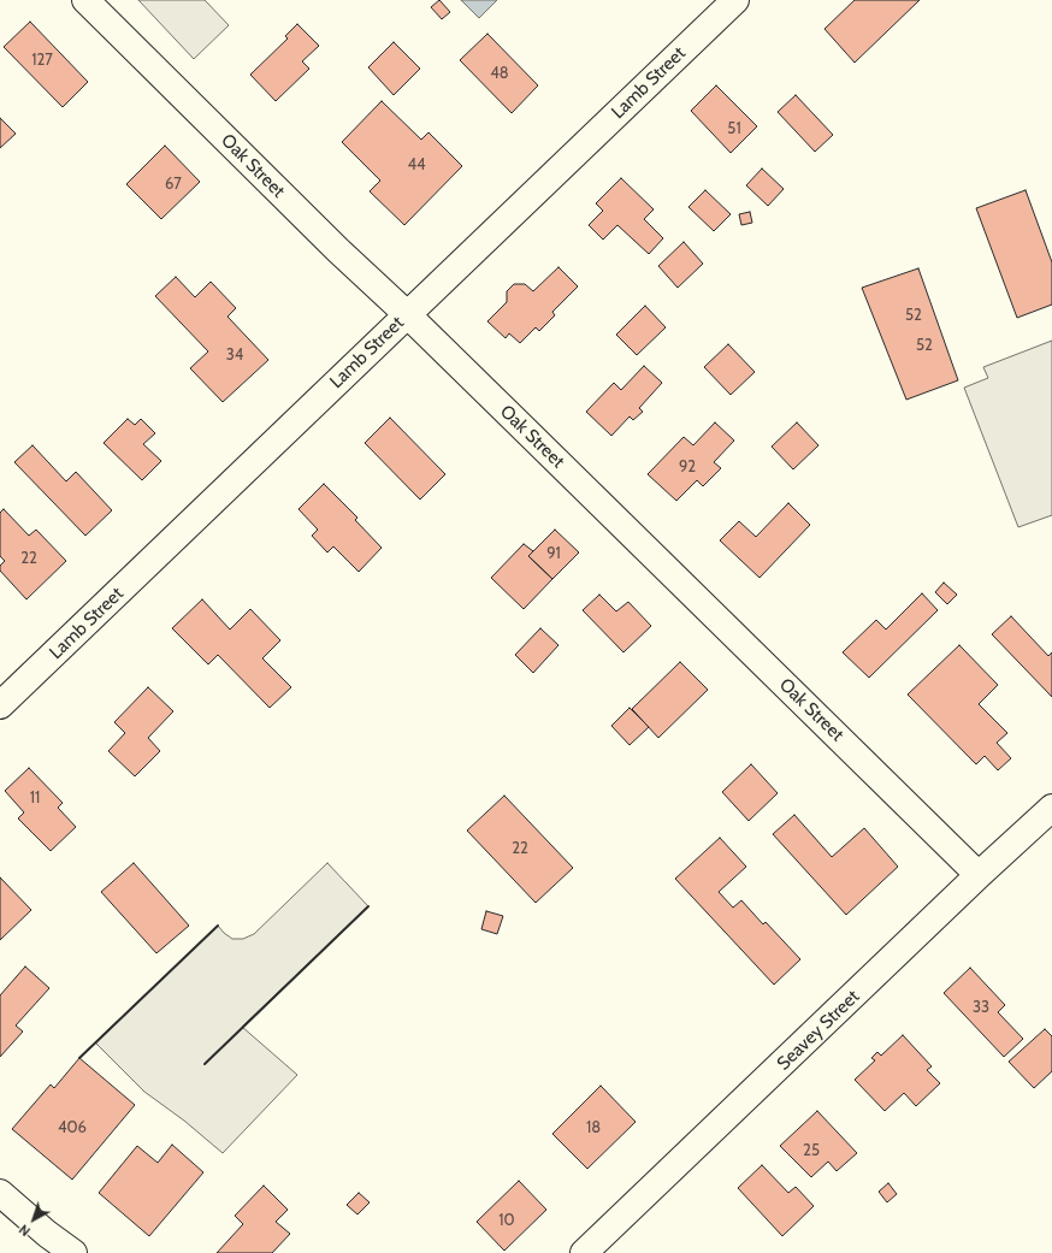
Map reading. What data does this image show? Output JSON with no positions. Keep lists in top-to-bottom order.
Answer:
{
  "streets": {
    "street": ["Lamb Street", "Oak Street", "Seavey Street"]
  },
  "crossings": [
    ["Lamb Street", "Oak Street"],
    ["Oak Street", "Seavey Street"]
  ],
  "house_numbers": [
    "127",
    "48",
    "51",
    "44",
    "67",
    "52",
    "52",
    "34",
    "92",
    "91",
    "22",
    "11",
    "22",
    "33",
    "406",
    "18",
    "25",
    "10"
  ],
  "north": "bottom left"
}
